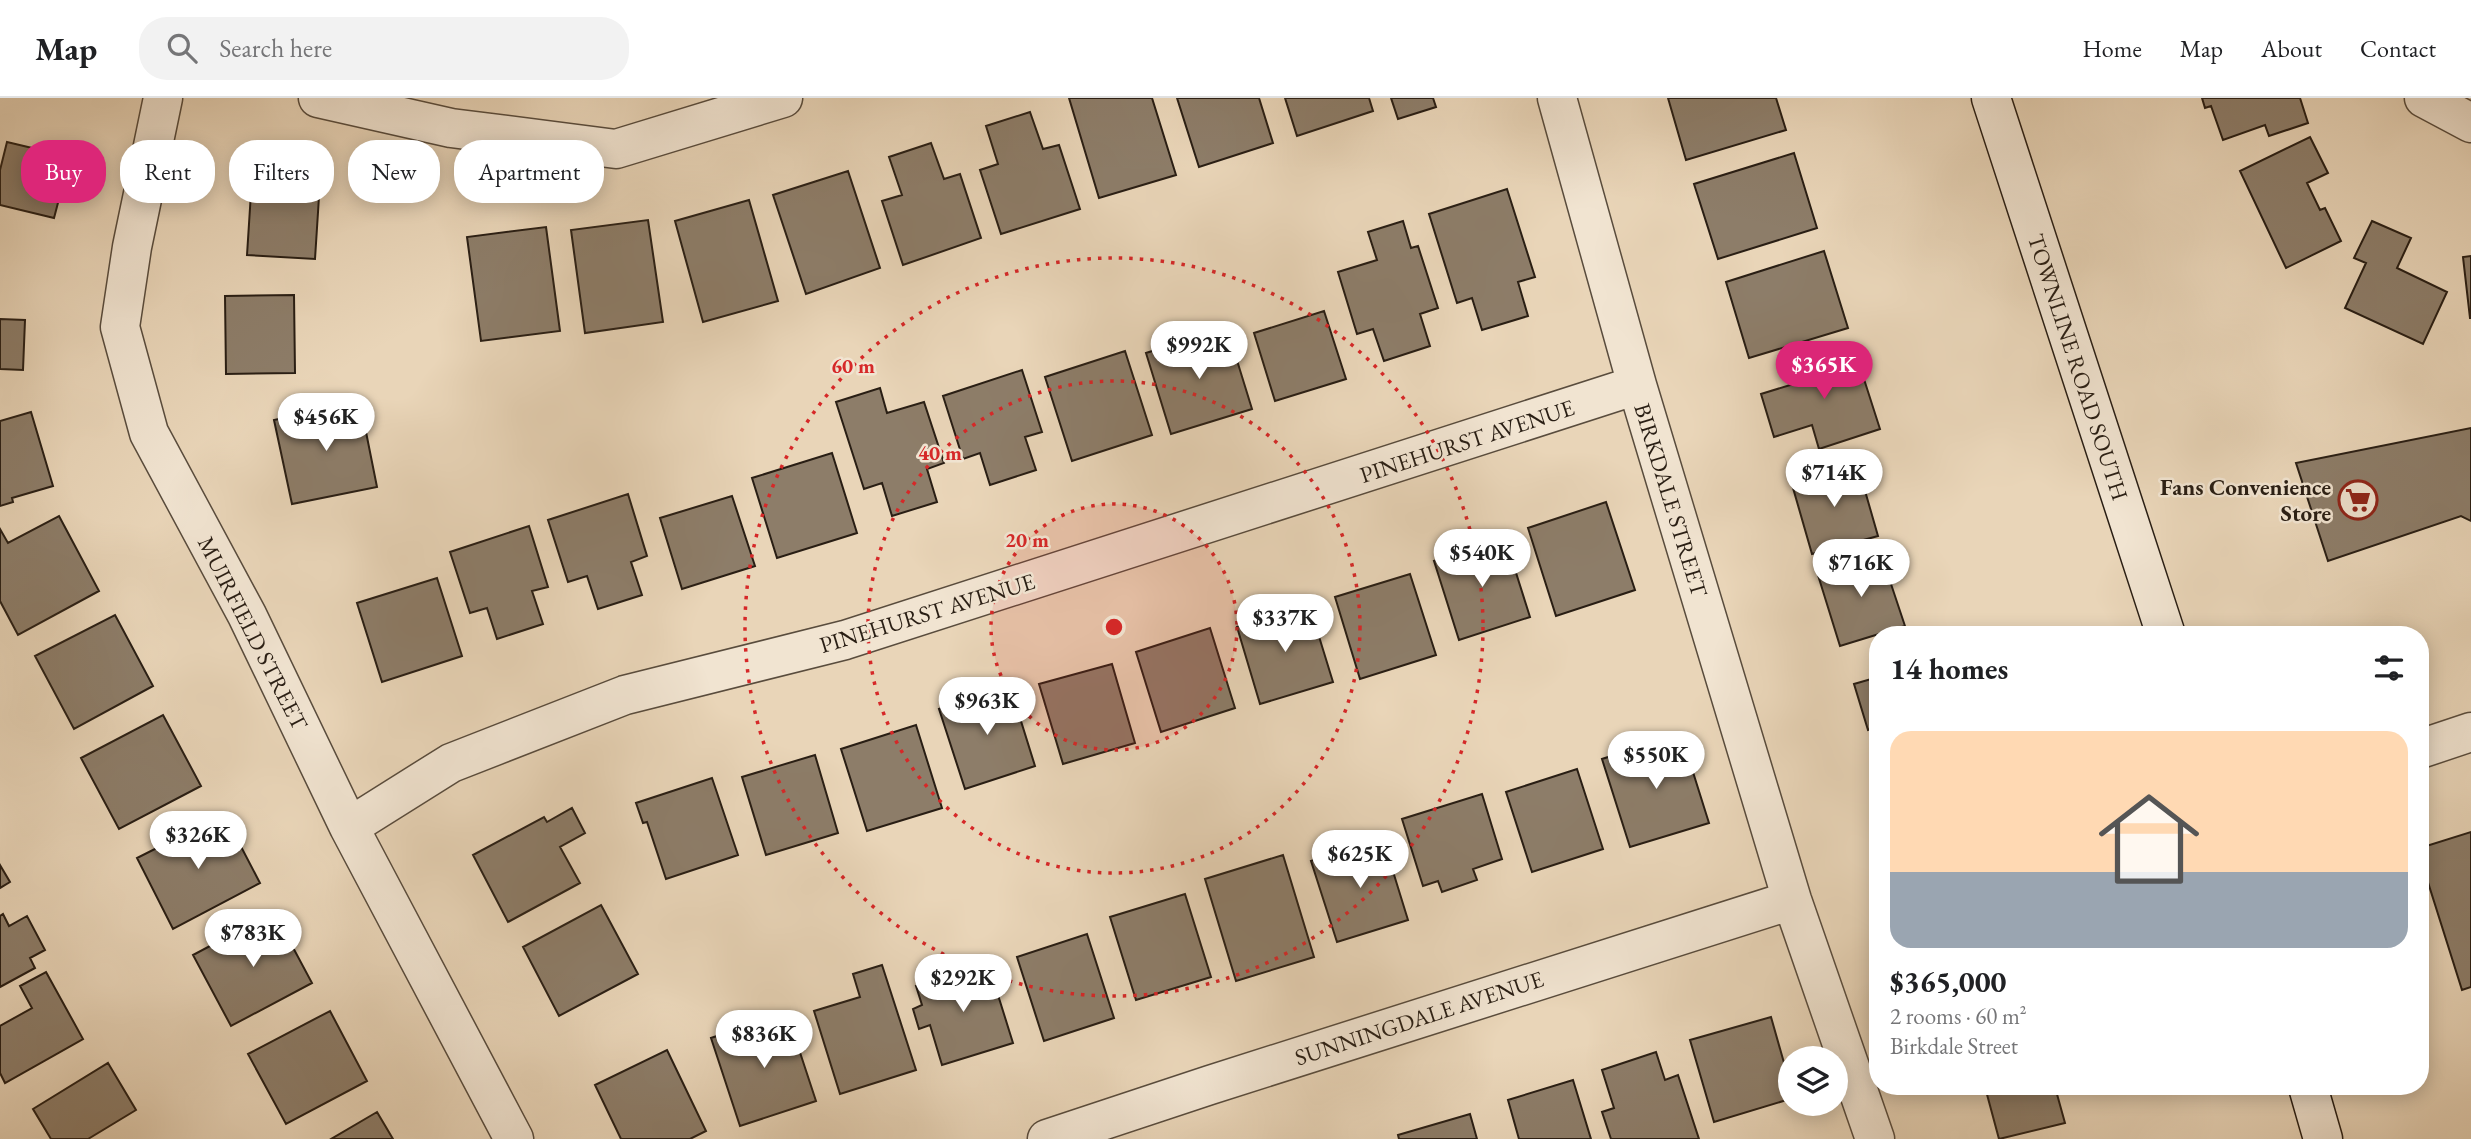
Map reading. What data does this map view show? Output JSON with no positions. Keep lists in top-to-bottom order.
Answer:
{
  "streets": {
    "street": [
      "TOWNLINE ROAD SOUTH",
      "PINEHURST AVENUE",
      "BIRKDALE STREET",
      "MUIRFIELD STREET",
      "SUNNINGDALE AVENUE"
    ]
  },
  "crossings": [
    ["PINEHURST AVENUE", "BIRKDALE STREET"],
    ["PINEHURST AVENUE", "MUIRFIELD STREET"],
    ["BIRKDALE STREET", "SUNNINGDALE AVENUE"]
  ],
  "places": {
    "supermarket": ["Fans Convenience Store"]
  },
  "page": {
    "header": "Map",
    "search": "Search here",
    "nav": [
      "Home",
      "Map",
      "About",
      "Contact"
    ],
    "chip": [
      "Buy",
      "Rent",
      "Filters",
      "New",
      "Apartment"
    ],
    "price": [
      "$992K",
      "$365K",
      "$456K",
      "$714K",
      "$540K",
      "$716K",
      "$337K",
      "$963K",
      "$550K",
      "$326K",
      "$625K",
      "$783K",
      "$292K",
      "$836K"
    ],
    "heading": "14 homes",
    "list": [
      {
        "name": "$365,000",
        "note": "2 rooms · 60 m² · Birkdale Street"
      }
    ]
  },
  "rings": ["60 m", "40 m", "20 m"]
}
